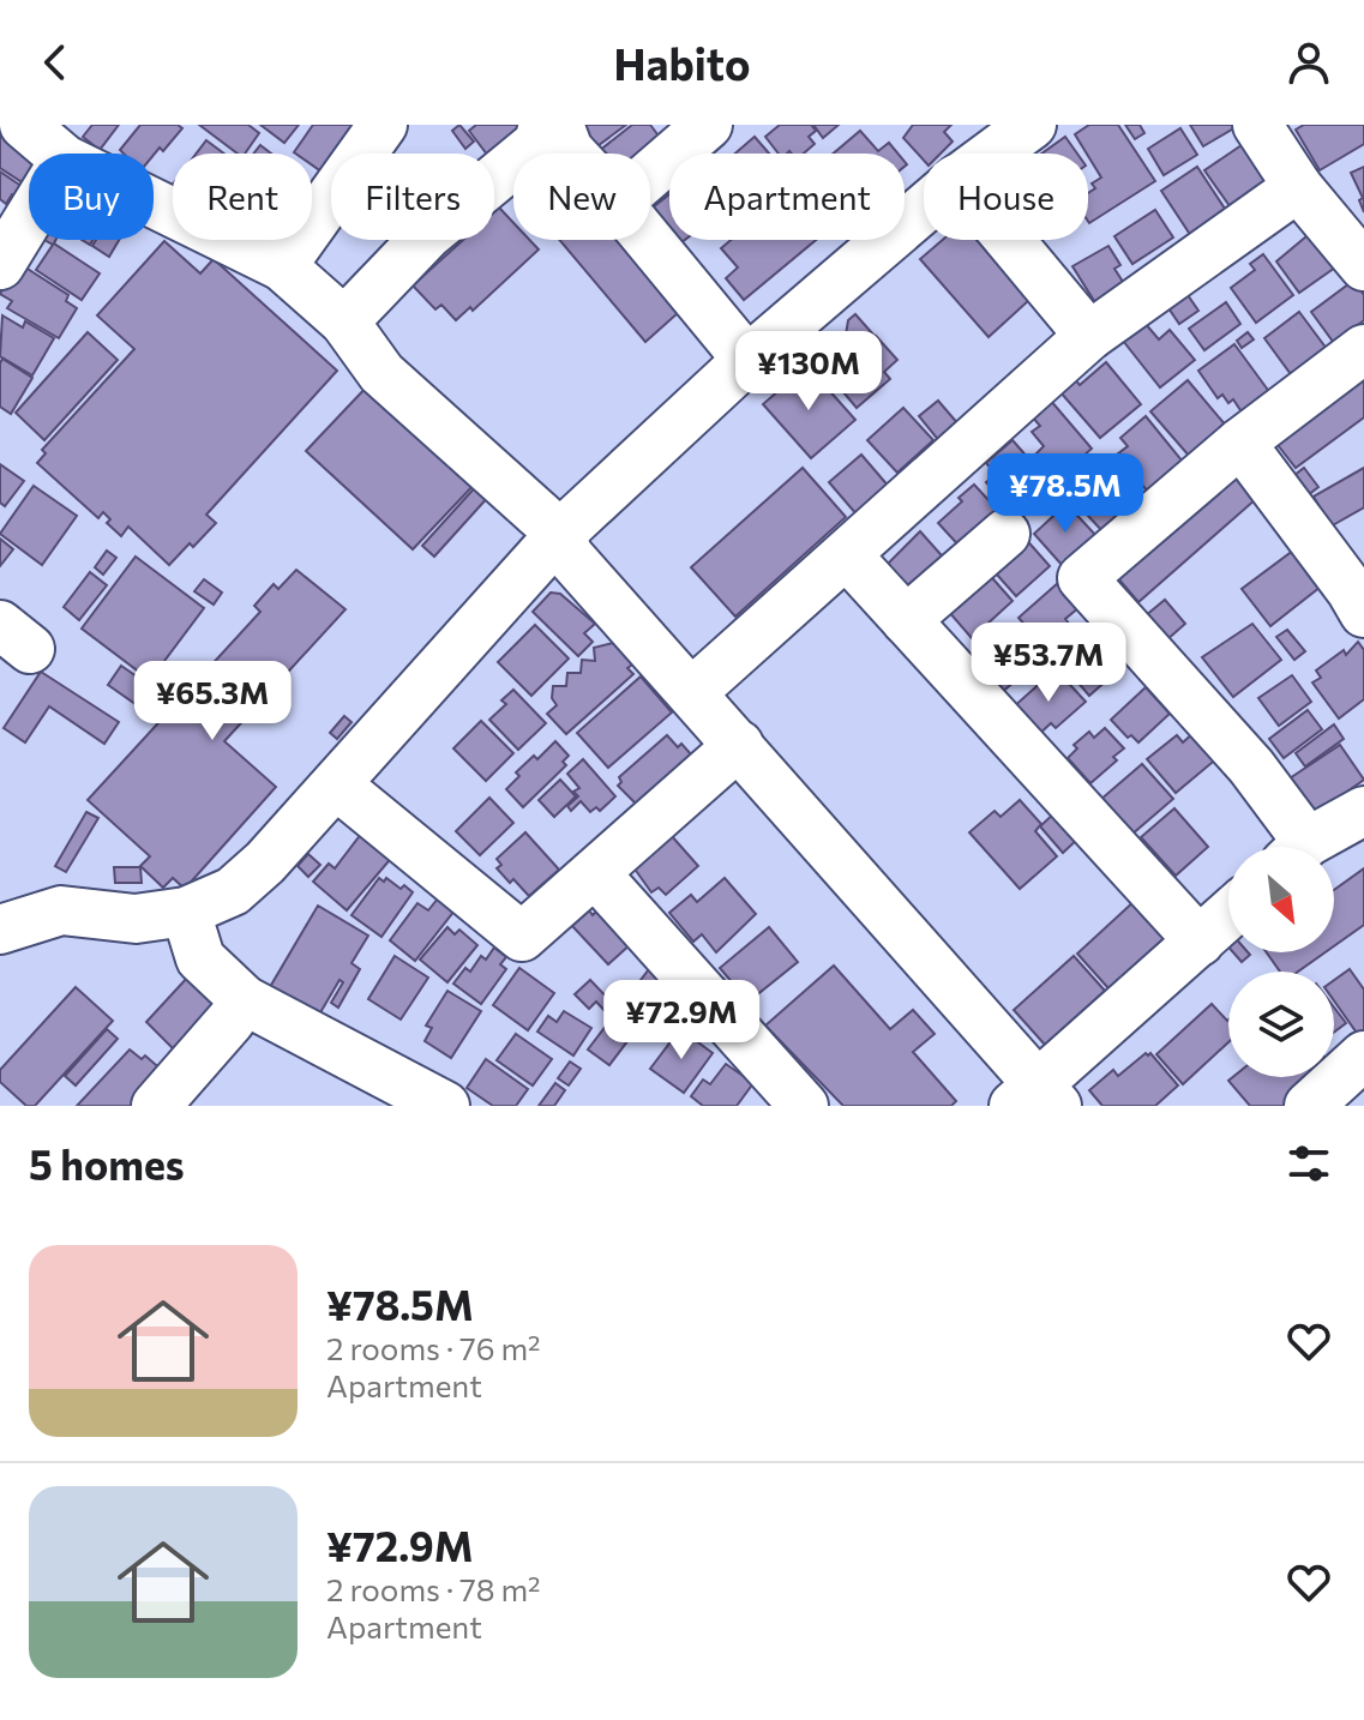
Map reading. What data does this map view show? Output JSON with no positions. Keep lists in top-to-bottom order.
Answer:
{
  "north": "bottom right",
  "page": {
    "header": "Habito",
    "chip": [
      "Buy",
      "Rent",
      "Filters",
      "New",
      "Apartment",
      "House"
    ],
    "price": [
      "¥130M",
      "¥78.5M",
      "¥53.7M",
      "¥65.3M",
      "¥72.9M"
    ],
    "heading": "5 homes",
    "list": [
      {
        "name": "¥78.5M",
        "note": "2 rooms · 76 m² · Apartment"
      },
      {
        "name": "¥72.9M",
        "note": "2 rooms · 78 m² · Apartment"
      }
    ]
  }
}
